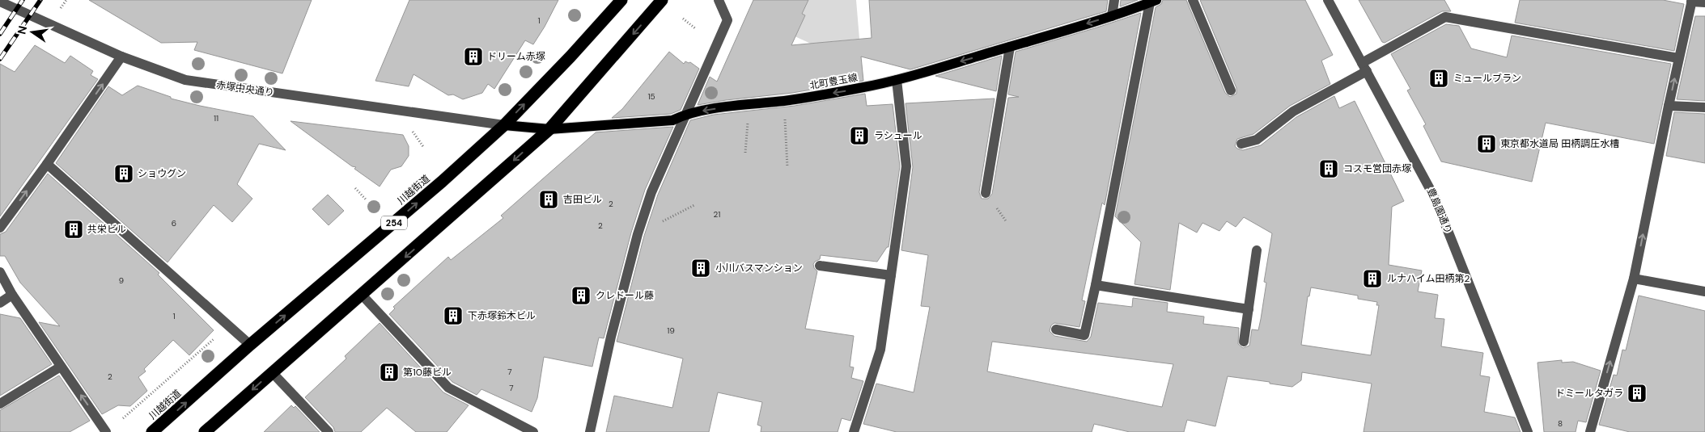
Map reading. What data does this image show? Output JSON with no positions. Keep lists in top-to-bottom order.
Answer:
{
  "streets": {
    "highway": ["川越街道", "254"],
    "main road": ["北町豊玉線"],
    "street": ["赤塚中央通り", "豊島園通り"]
  },
  "crossings": [
    ["北町豊玉線", "赤塚中央通り"],
    ["北町豊玉線", "川越街道"],
    ["赤塚中央通り", "川越街道"]
  ],
  "one_way": ["北町豊玉線"],
  "places": {
    "building": [
      "ドリーム赤塚",
      "ミュールブラン",
      "ラシュール",
      "東京都水道局 田柄調圧水槽",
      "コスモ営団赤塚",
      "ショウグン",
      "吉田ビル",
      "共栄ビル",
      "小川バスマンション",
      "ルナハイム田柄第2",
      "クレドール藤",
      "下赤塚鈴木ビル",
      "第10藤ビル",
      "ドミールタガラ"
    ]
  },
  "house_numbers": [
    "1",
    "15",
    "11",
    "2",
    "21",
    "6",
    "2",
    "9",
    "1",
    "19",
    "7",
    "2",
    "7",
    "8"
  ],
  "north": "left"
}
